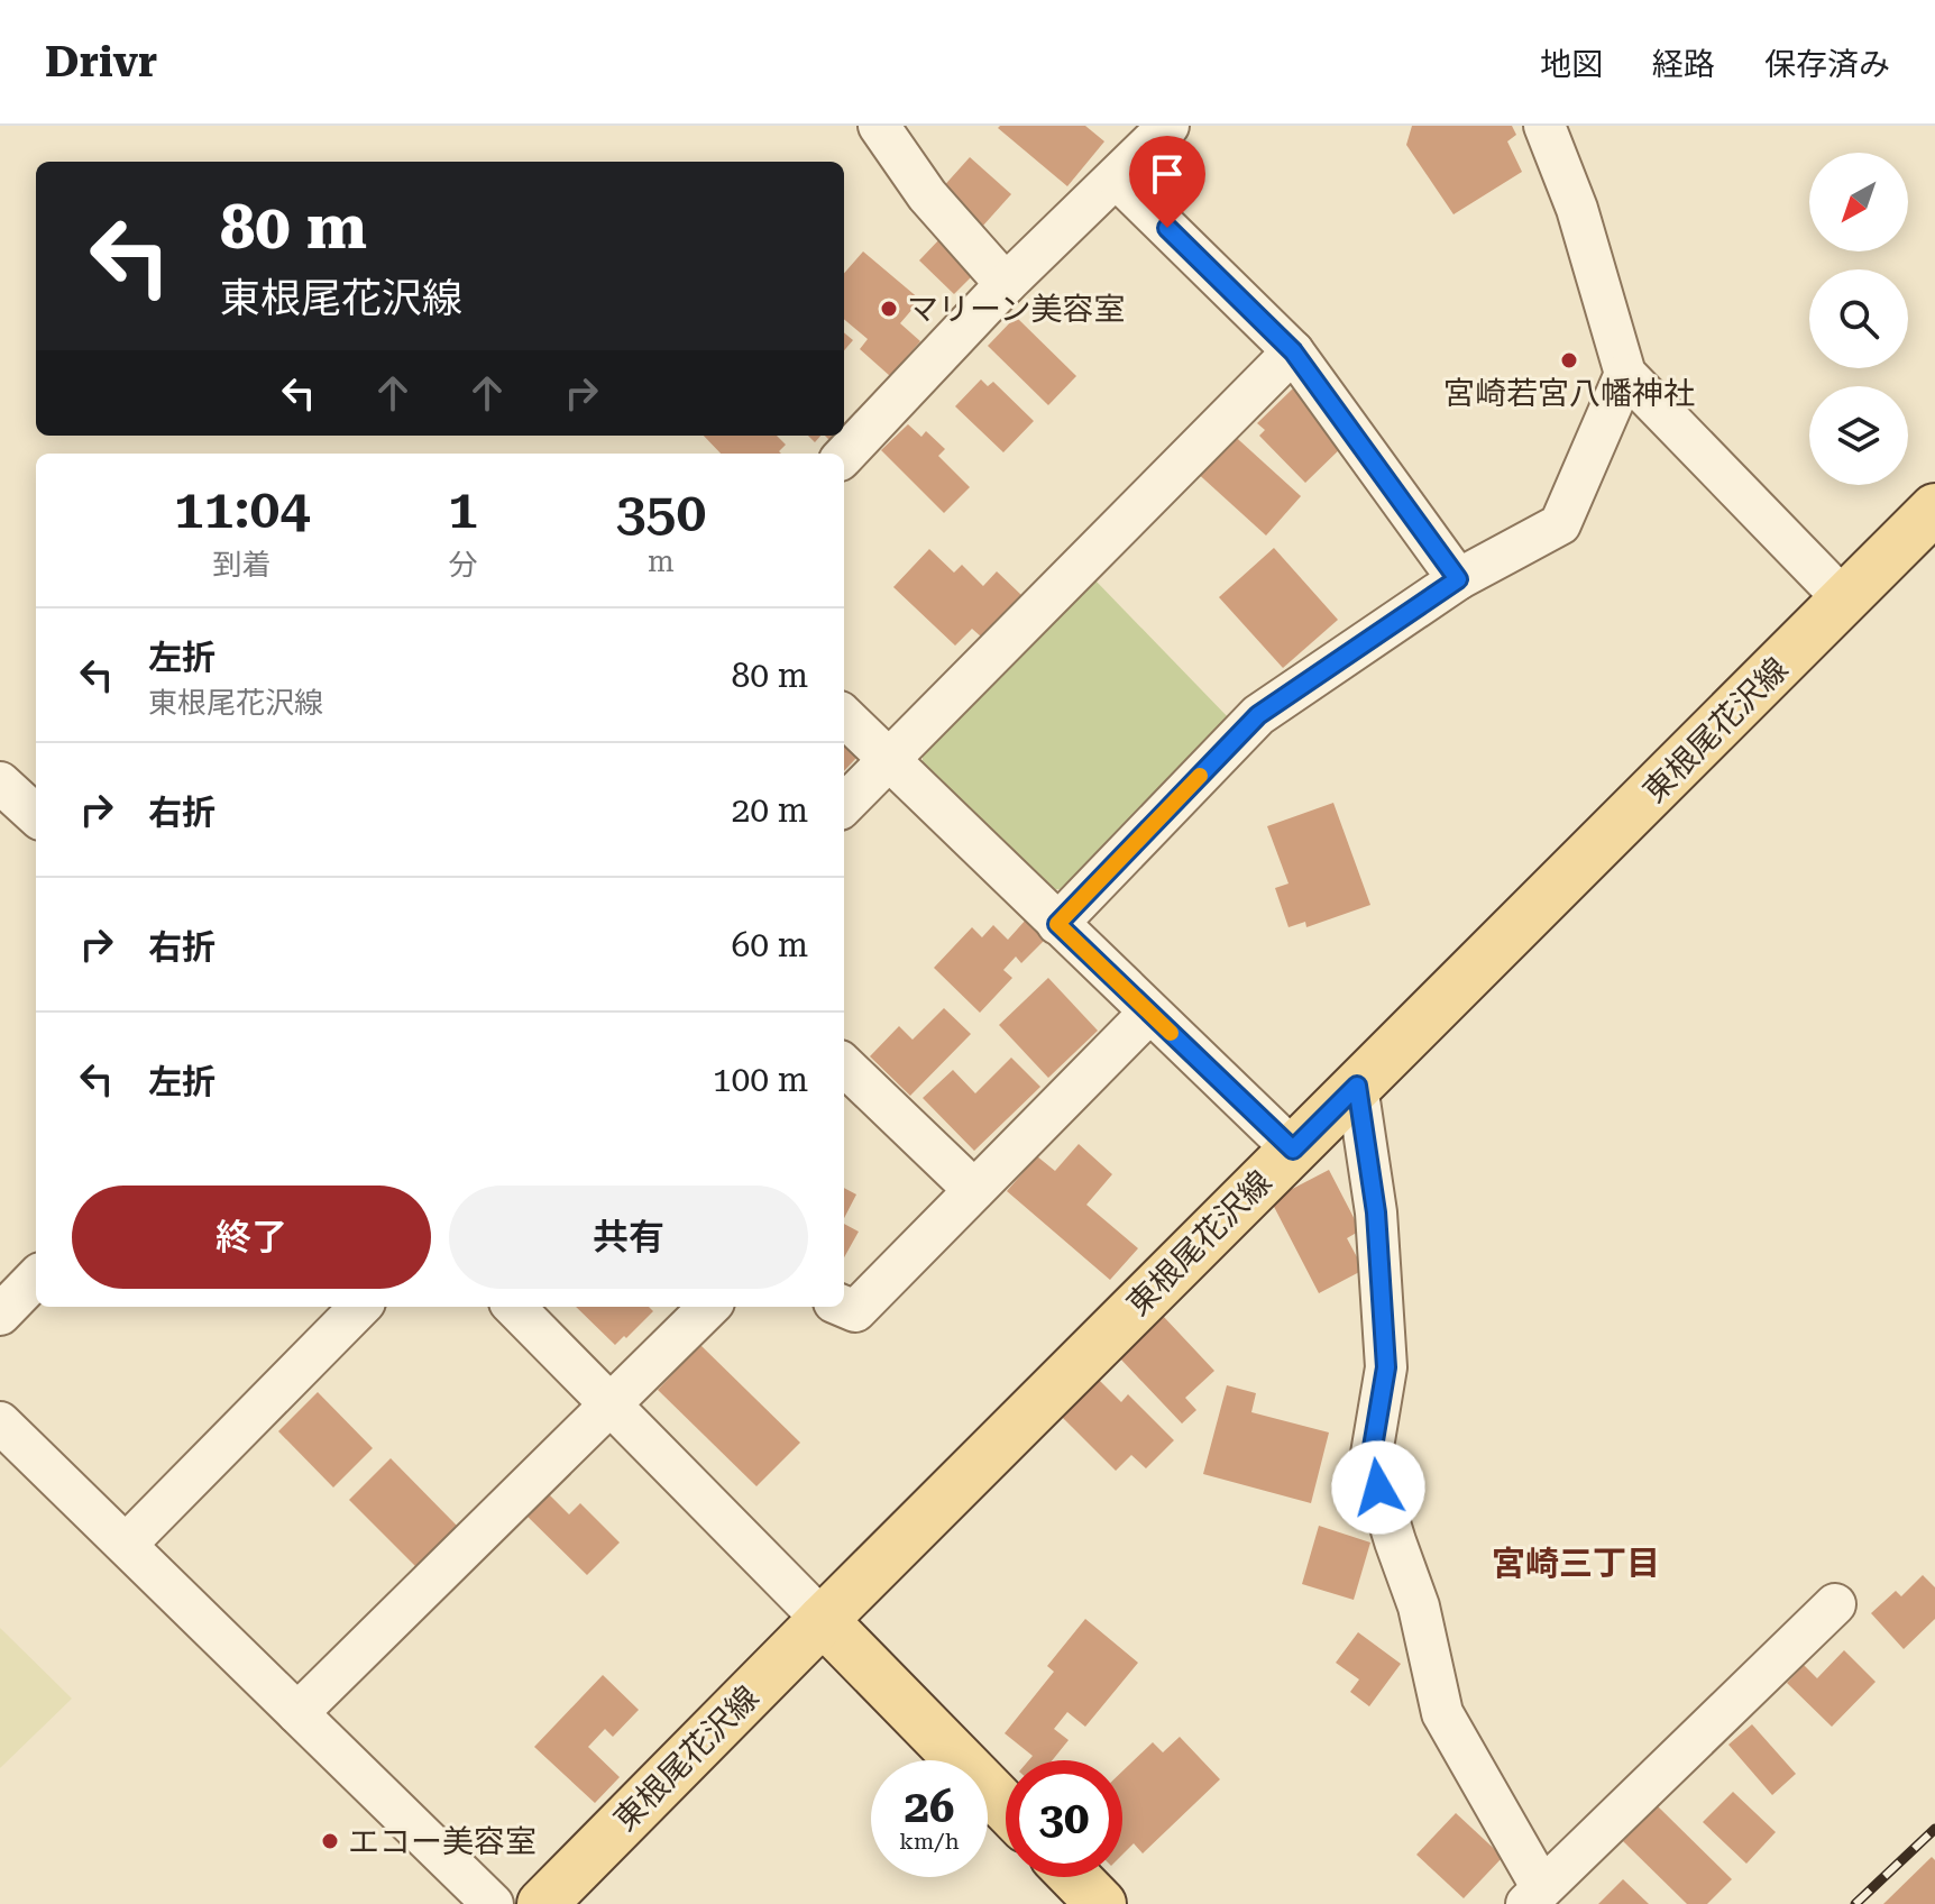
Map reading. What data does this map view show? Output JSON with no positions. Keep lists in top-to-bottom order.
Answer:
{
  "streets": {
    "main road": ["東根尾花沢線"]
  },
  "districts": ["宮崎三丁目"],
  "places": ["マリーン美容室", "宮崎若宮八幡神社", "エコー美容室"],
  "north": "bottom left",
  "page": {
    "header": "Drivr",
    "nav": ["地図", "経路", "保存済み"],
    "turn": ["80 m", "東根尾花沢線"],
    "eta": [
      "11:04",
      "到着",
      "1",
      "分",
      "350",
      "m"
    ],
    "list": [
      {
        "name": "左折",
        "note": "東根尾花沢線",
        "value": "80 m"
      },
      {
        "name": "右折",
        "value": "20 m"
      },
      {
        "name": "右折",
        "value": "60 m"
      },
      {
        "name": "左折",
        "value": "100 m"
      }
    ],
    "buttons": ["終了", "共有"],
    "speed": "26 km/h",
    "limit": "30"
  }
}
